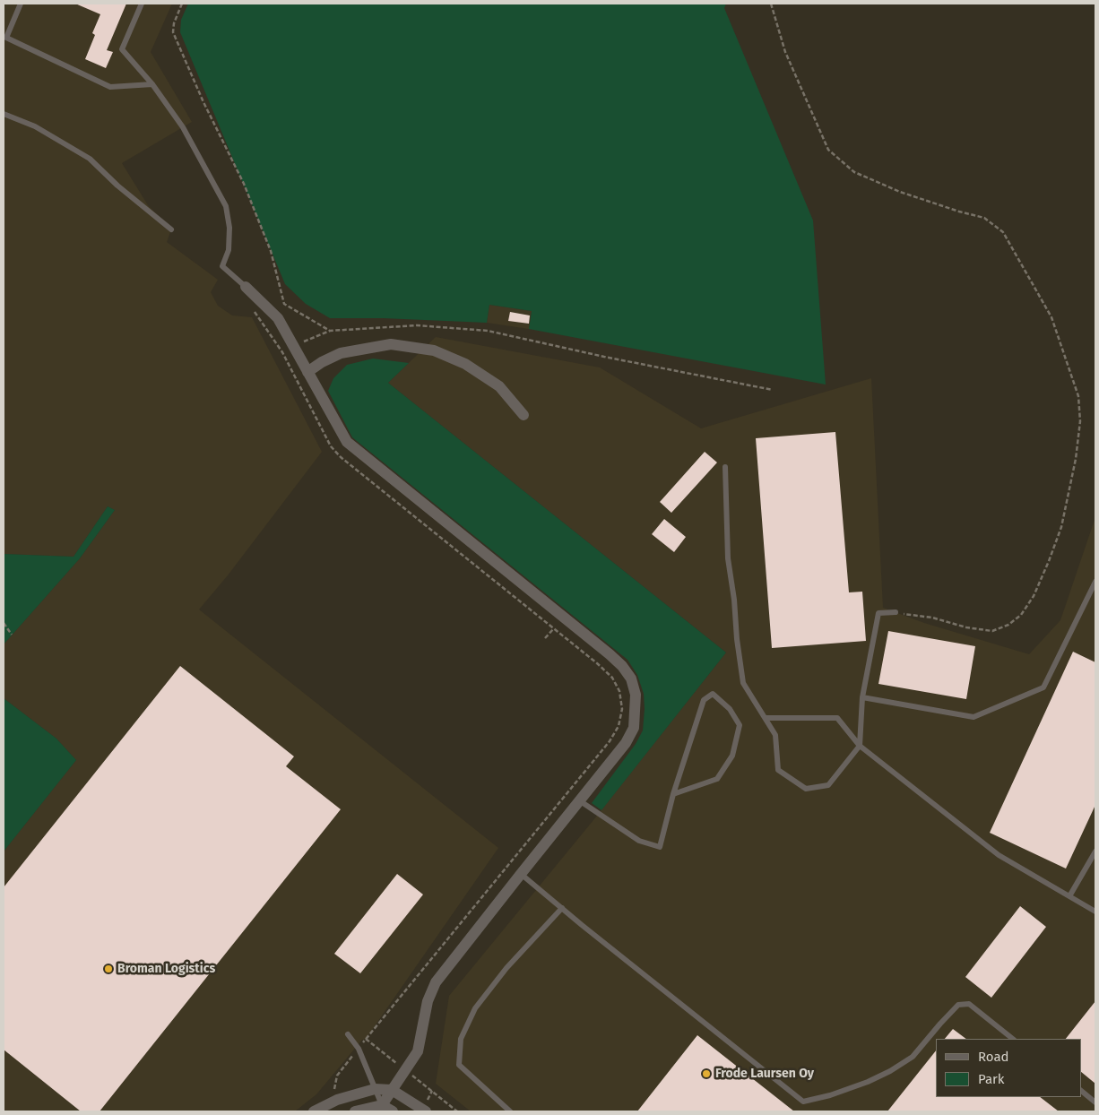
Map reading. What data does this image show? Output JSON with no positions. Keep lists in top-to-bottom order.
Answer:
{
  "places": ["Broman Logistics", "Frode Laursen Oy"],
  "legend": ["Road", "Park"]
}
